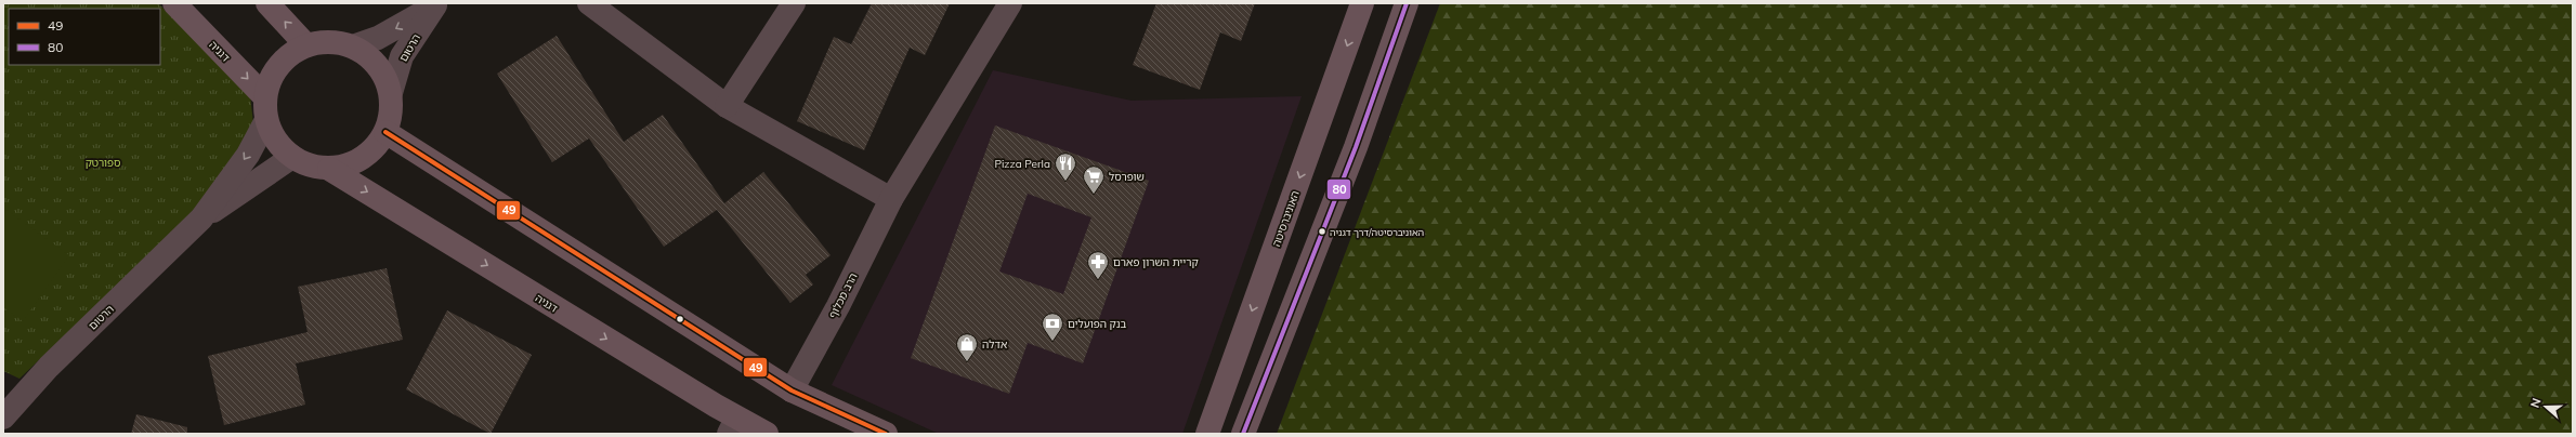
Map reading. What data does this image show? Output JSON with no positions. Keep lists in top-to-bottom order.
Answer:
{
  "streets": {
    "street": [
      "הרטום",
      "דגניה",
      "האוניברסיטה",
      "הרב מכלוף"
    ]
  },
  "crossings": [
    ["הרטום", "דגניה"]
  ],
  "parks": ["ספורטק"],
  "places": {
    "restaurant": ["Pizza Perla"],
    "supermarket": ["שופרסל"],
    "other": ["האוניברסיטה/דרך דגניה"],
    "pharmacy": ["קריית השרון פארם"],
    "bank": ["בנק הפועלים"],
    "shop": ["אדלה"]
  },
  "lines": ["transit line 80", "transit line 49"],
  "legend": ["49", "80"],
  "north": "left"
}
